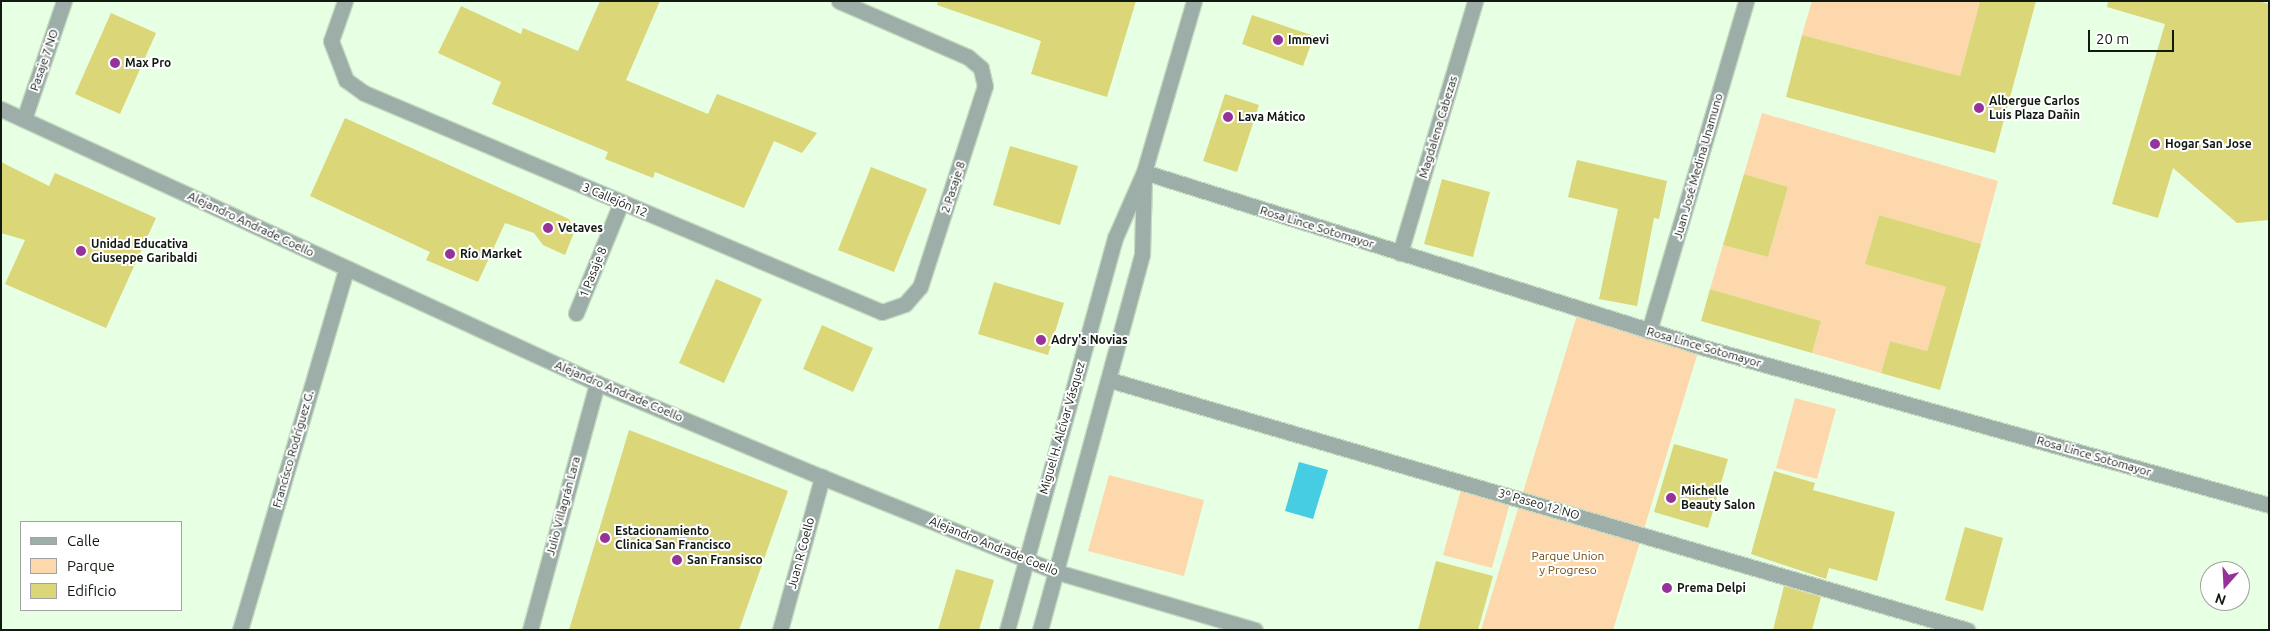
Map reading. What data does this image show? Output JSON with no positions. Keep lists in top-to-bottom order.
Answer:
{
  "streets": {
    "street": [
      "Pasaje 7 NO",
      "Magdalena Cabezas",
      "Juan José Medina Unamuno",
      "2 Pasaje 8",
      "3 Callejón 12",
      "Alejandro Andrade Coello",
      "Rosa Lince Sotomayor",
      "1 Pasaje 8",
      "Miguel H. Alcívar Vásquez",
      "Francísco Rodríguez G.",
      "3º Paseo 12 NO",
      "Julio Villagrán Lara",
      "Juan R Coello"
    ]
  },
  "crossings": [
    ["Pasaje 7 NO", "Alejandro Andrade Coello"],
    ["Magdalena Cabezas", "Rosa Lince Sotomayor"],
    ["Juan José Medina Unamuno", "Rosa Lince Sotomayor"],
    ["2 Pasaje 8", "3 Callejón 12"],
    ["3 Callejón 12", "1 Pasaje 8"],
    ["Alejandro Andrade Coello", "Miguel H. Alcívar Vásquez"],
    ["Alejandro Andrade Coello", "Francísco Rodríguez G."],
    ["Alejandro Andrade Coello", "Julio Villagrán Lara"],
    ["Alejandro Andrade Coello", "Juan R Coello"],
    ["Rosa Lince Sotomayor", "Miguel H. Alcívar Vásquez"],
    ["Miguel H. Alcívar Vásquez", "3º Paseo 12 NO"]
  ],
  "parks": ["Parque Union y Progreso"],
  "places": [
    "Immevi",
    "Max Pro",
    "Albergue Carlos Luis Plaza Dañin",
    "Lava Mático",
    "Hogar San Jose",
    "Vetaves",
    "Unidad Educativa Giuseppe Garibaldi",
    "Río Market",
    "Adry's Novias",
    "Michelle Beauty Salon",
    "Estacionamiento Clinica San Francisco",
    "San Fransisco",
    "Prema Delpi"
  ],
  "legend": ["Calle", "Parque", "Edificio"],
  "scale_bar": "20 m",
  "north": "bottom"
}
